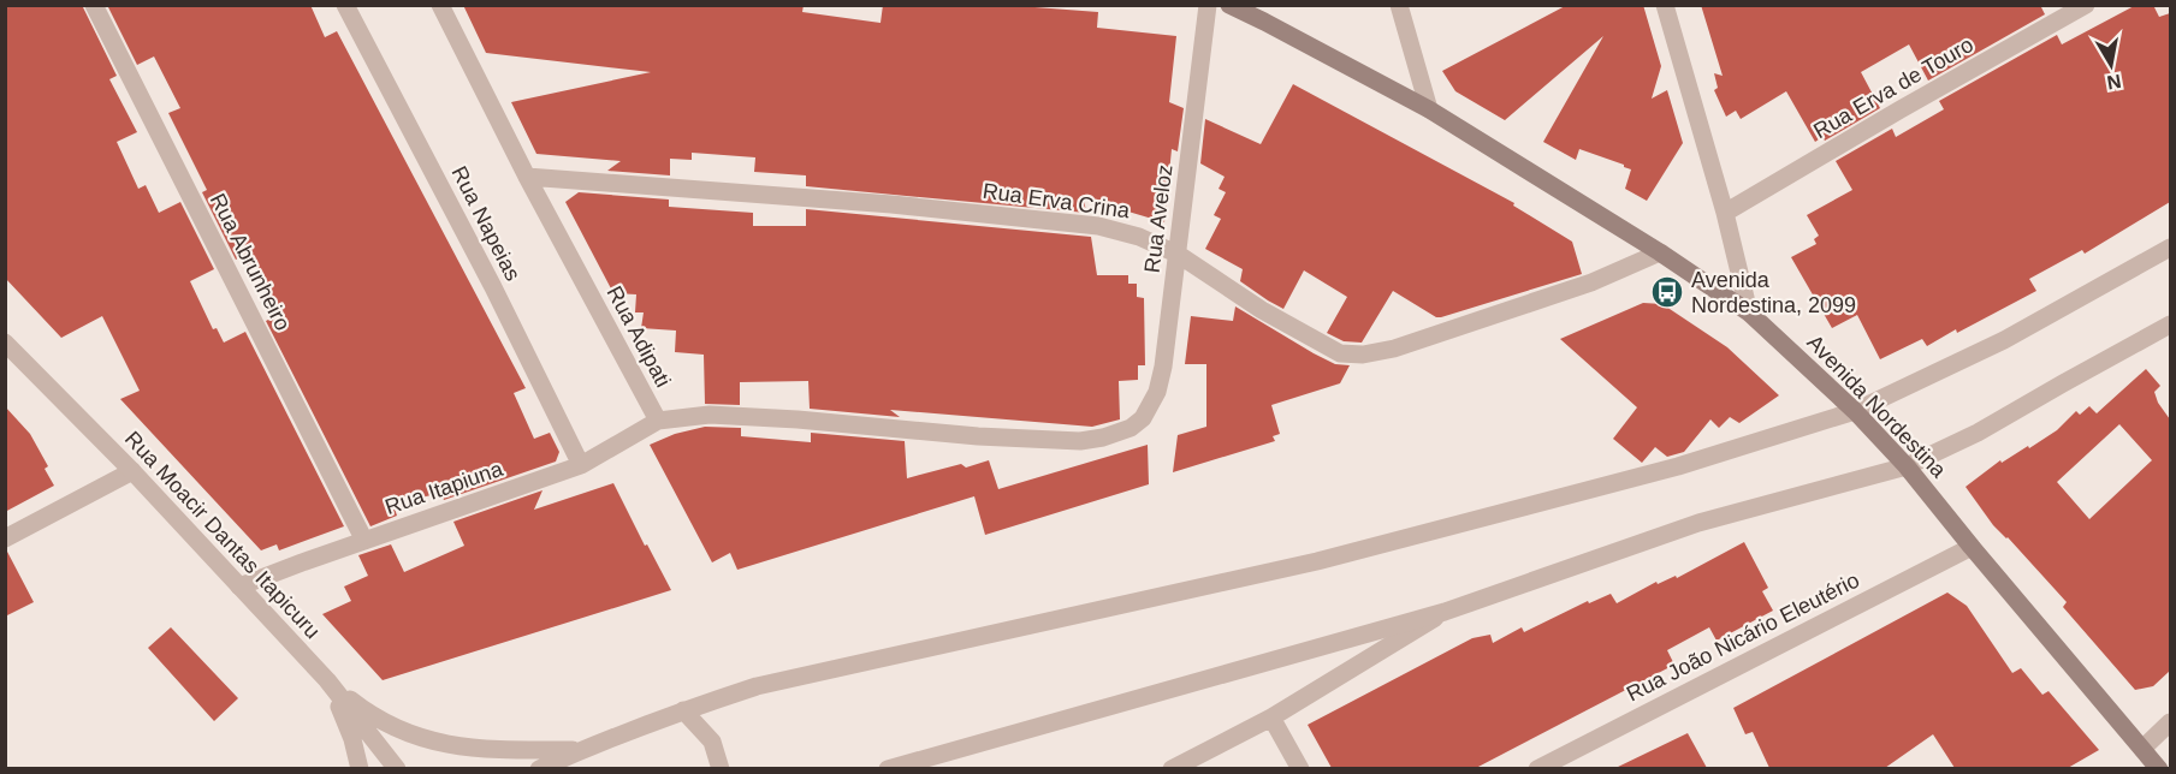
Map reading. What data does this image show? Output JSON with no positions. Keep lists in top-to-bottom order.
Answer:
{
  "streets": {
    "main road": ["Avenida Nordestina"],
    "street": [
      "Rua Erva de Touro",
      "Rua Erva Crina",
      "Rua Aveloz",
      "Rua Napeias",
      "Rua Abrunheiro",
      "Rua Adipati",
      "Rua Itapiuna",
      "Rua Moacir Dantas Itapicuru",
      "Rua João Nicário Eleutério"
    ]
  },
  "crossings": [
    ["Rua Erva Crina", "Rua Aveloz"],
    ["Rua Erva Crina", "Rua Adipati"],
    ["Rua Erva Crina", "Avenida Nordestina"],
    ["Rua Aveloz", "Rua Adipati"],
    ["Rua Napeias", "Rua Itapiuna"],
    ["Rua Abrunheiro", "Rua Itapiuna"],
    ["Rua Adipati", "Rua Itapiuna"],
    ["Avenida Nordestina", "Rua João Nicário Eleutério"],
    ["Rua Itapiuna", "Rua Moacir Dantas Itapicuru"]
  ],
  "places": {
    "bus stop": ["Avenida Nordestina, 2099"]
  },
  "north": "bottom"
}
